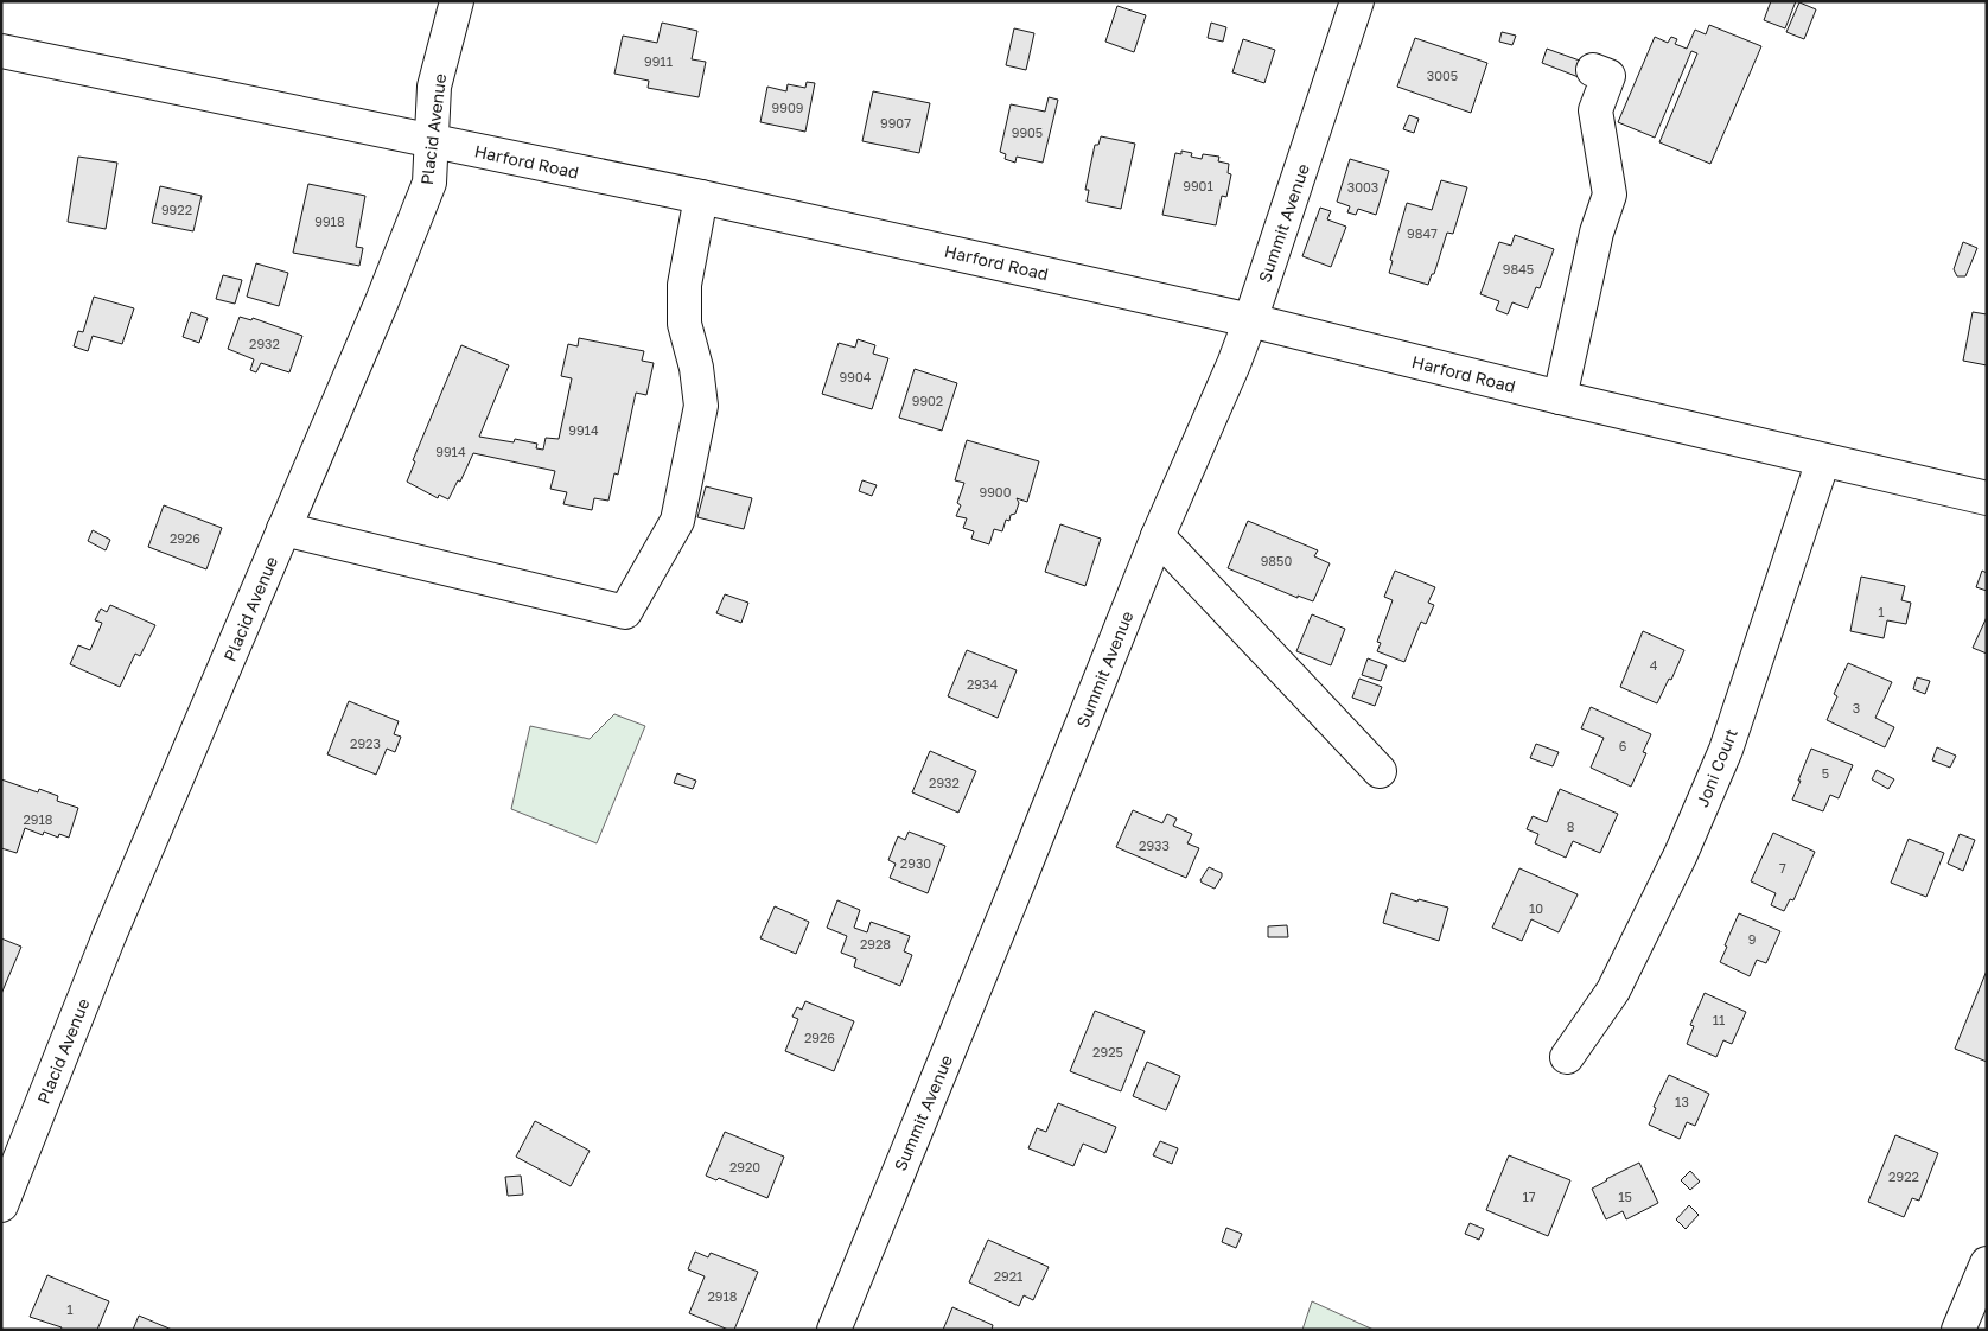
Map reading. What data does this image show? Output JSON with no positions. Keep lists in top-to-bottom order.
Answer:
{
  "streets": {
    "street": [
      "Placid Avenue",
      "Harford Road",
      "Summit Avenue",
      "Joni Court"
    ]
  },
  "crossings": [
    ["Placid Avenue", "Harford Road"],
    ["Harford Road", "Summit Avenue"],
    ["Harford Road", "Joni Court"]
  ],
  "house_numbers": [
    "9911",
    "3005",
    "9909",
    "9907",
    "9905",
    "9901",
    "3003",
    "9922",
    "9918",
    "9847",
    "9845",
    "2932",
    "9904",
    "9902",
    "9914",
    "9914",
    "9900",
    "2926",
    "9850",
    "1",
    "4",
    "2934",
    "3",
    "2923",
    "6",
    "5",
    "2932",
    "2918",
    "8",
    "2933",
    "2930",
    "7",
    "10",
    "9",
    "2928",
    "11",
    "2926",
    "2925",
    "13",
    "2920",
    "2922",
    "17",
    "15",
    "2921",
    "2918",
    "1"
  ]
}
